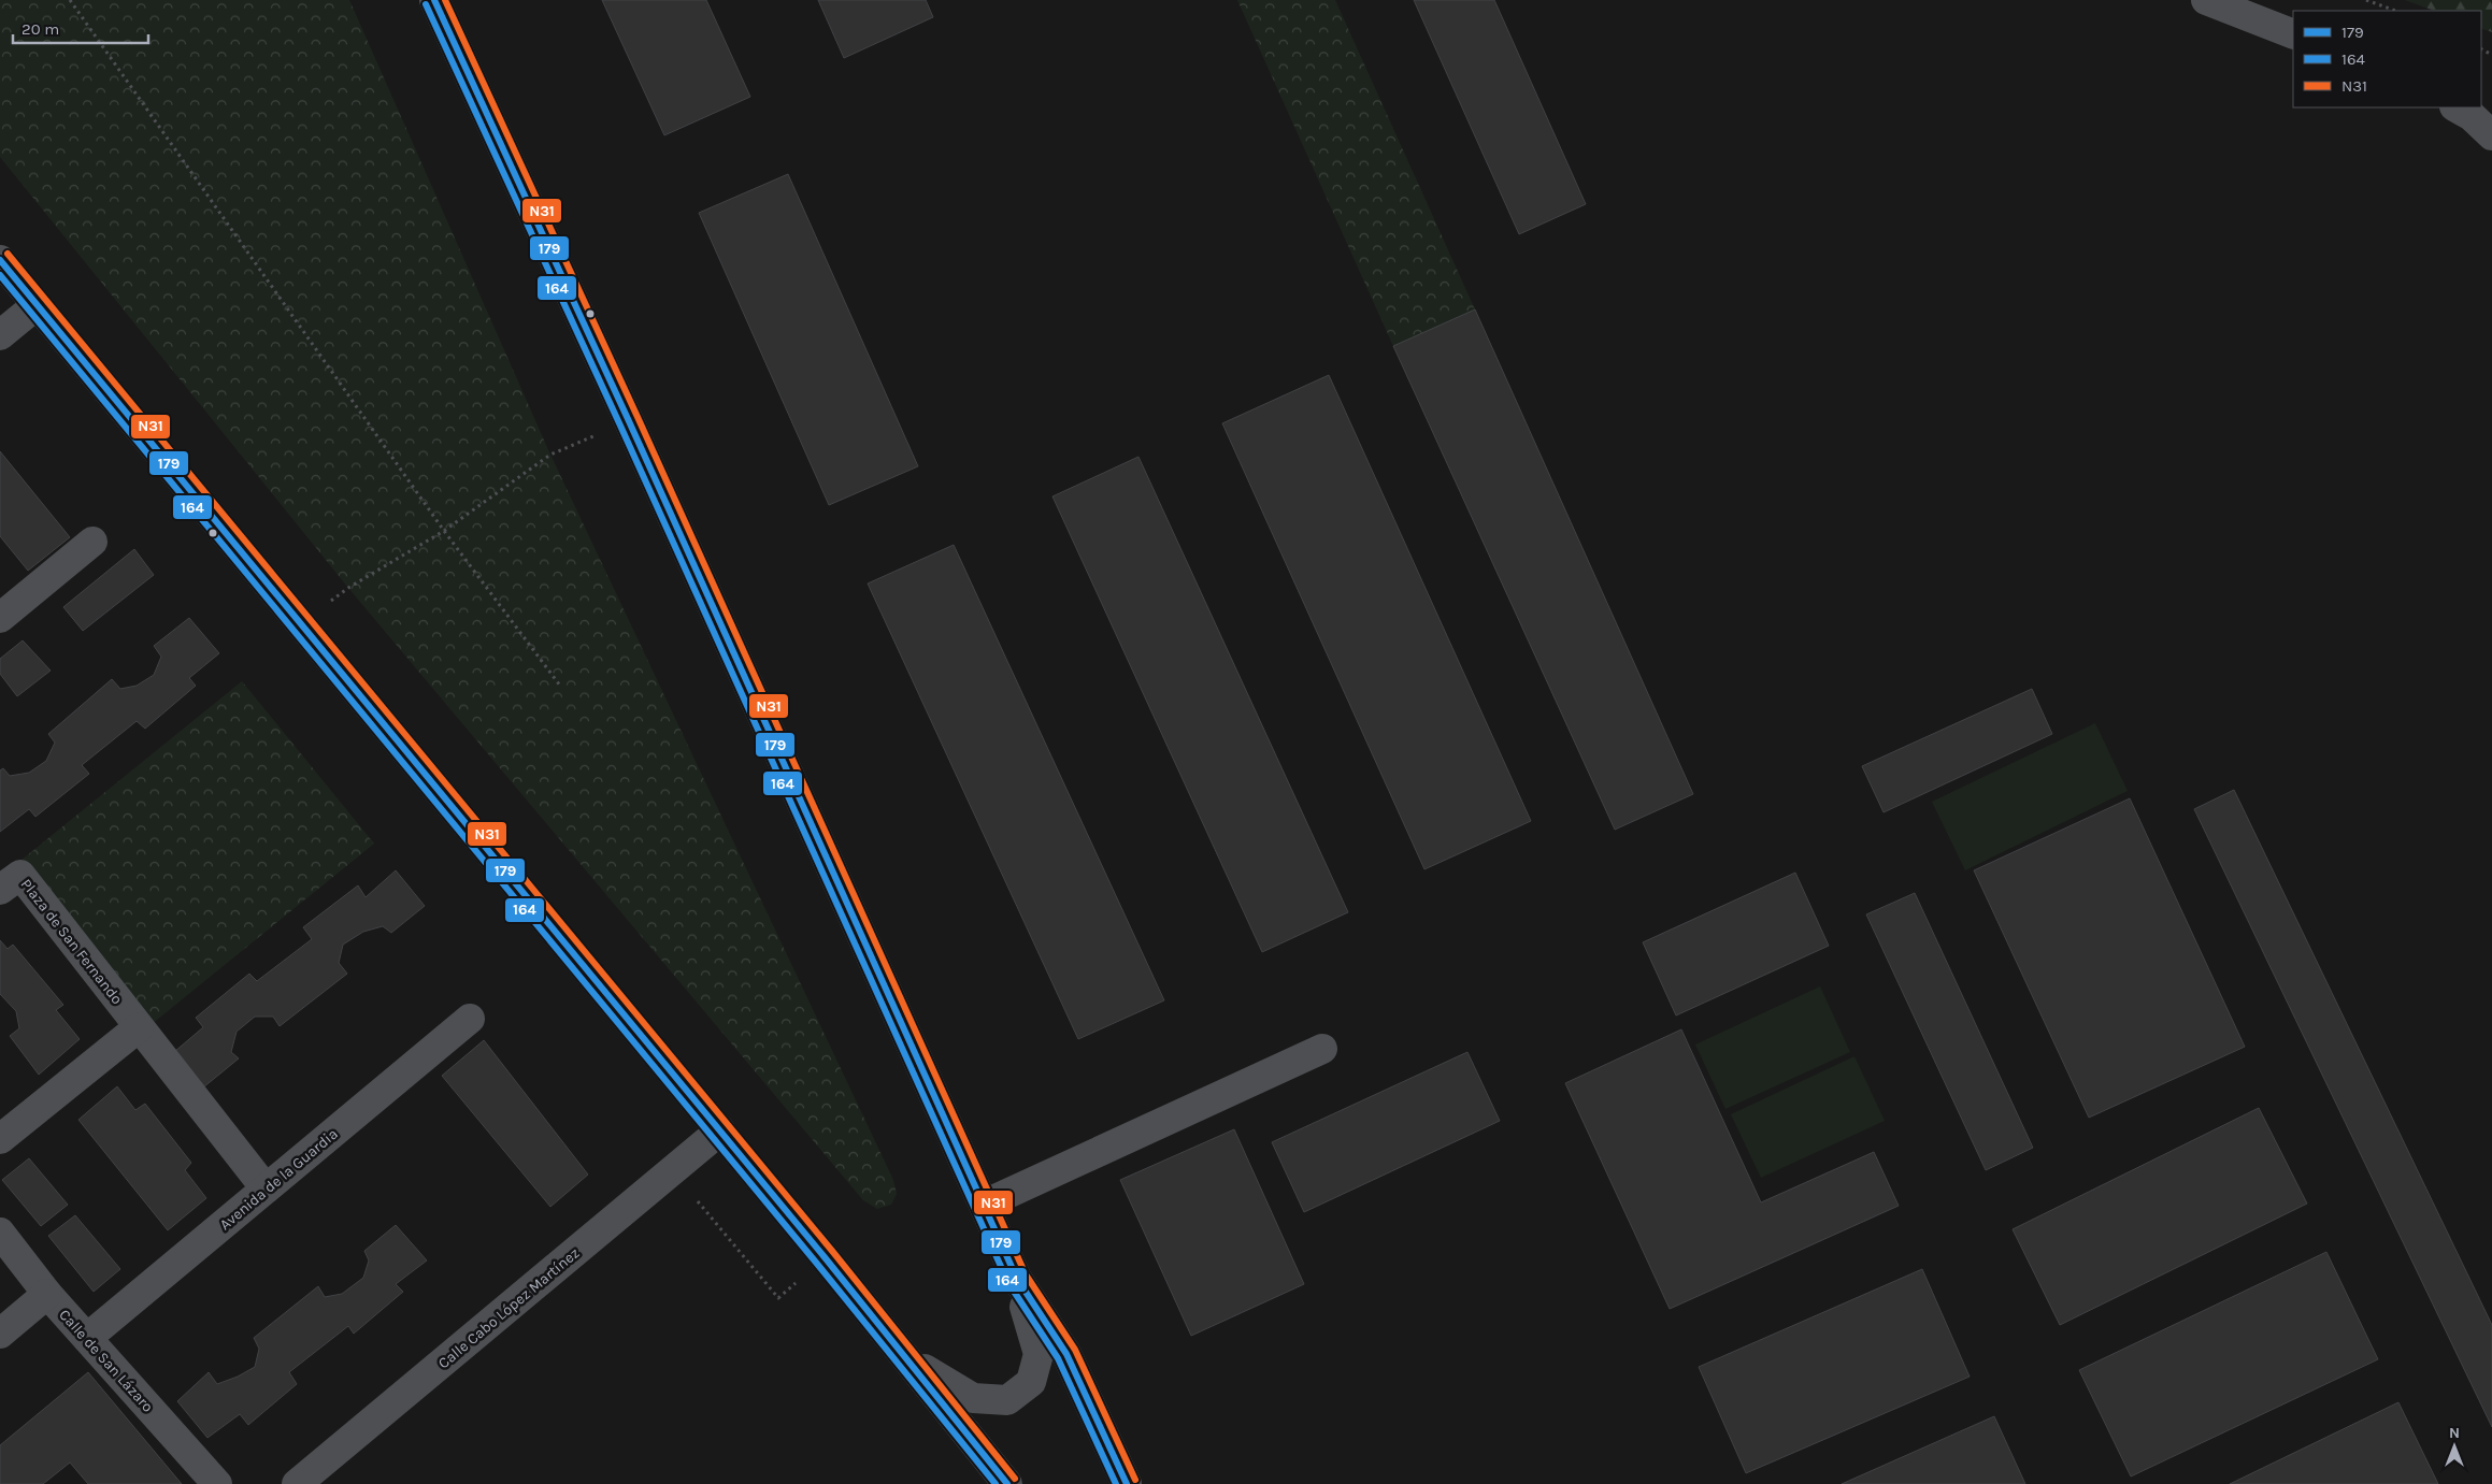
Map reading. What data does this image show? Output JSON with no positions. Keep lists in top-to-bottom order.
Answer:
{
  "streets": {
    "street": [
      "Plaza de San Fernando",
      "Avenida de la Guardia",
      "Calle Cabo López Martínez",
      "Calle de San Lázaro"
    ]
  },
  "crossings": [
    ["Plaza de San Fernando", "Avenida de la Guardia"],
    ["Avenida de la Guardia", "Calle de San Lázaro"]
  ],
  "lines": ["transit line 179", "transit line N31", "transit line 164"],
  "legend": ["179", "164", "N31"],
  "scale_bar": "20 m",
  "north": "top"
}
